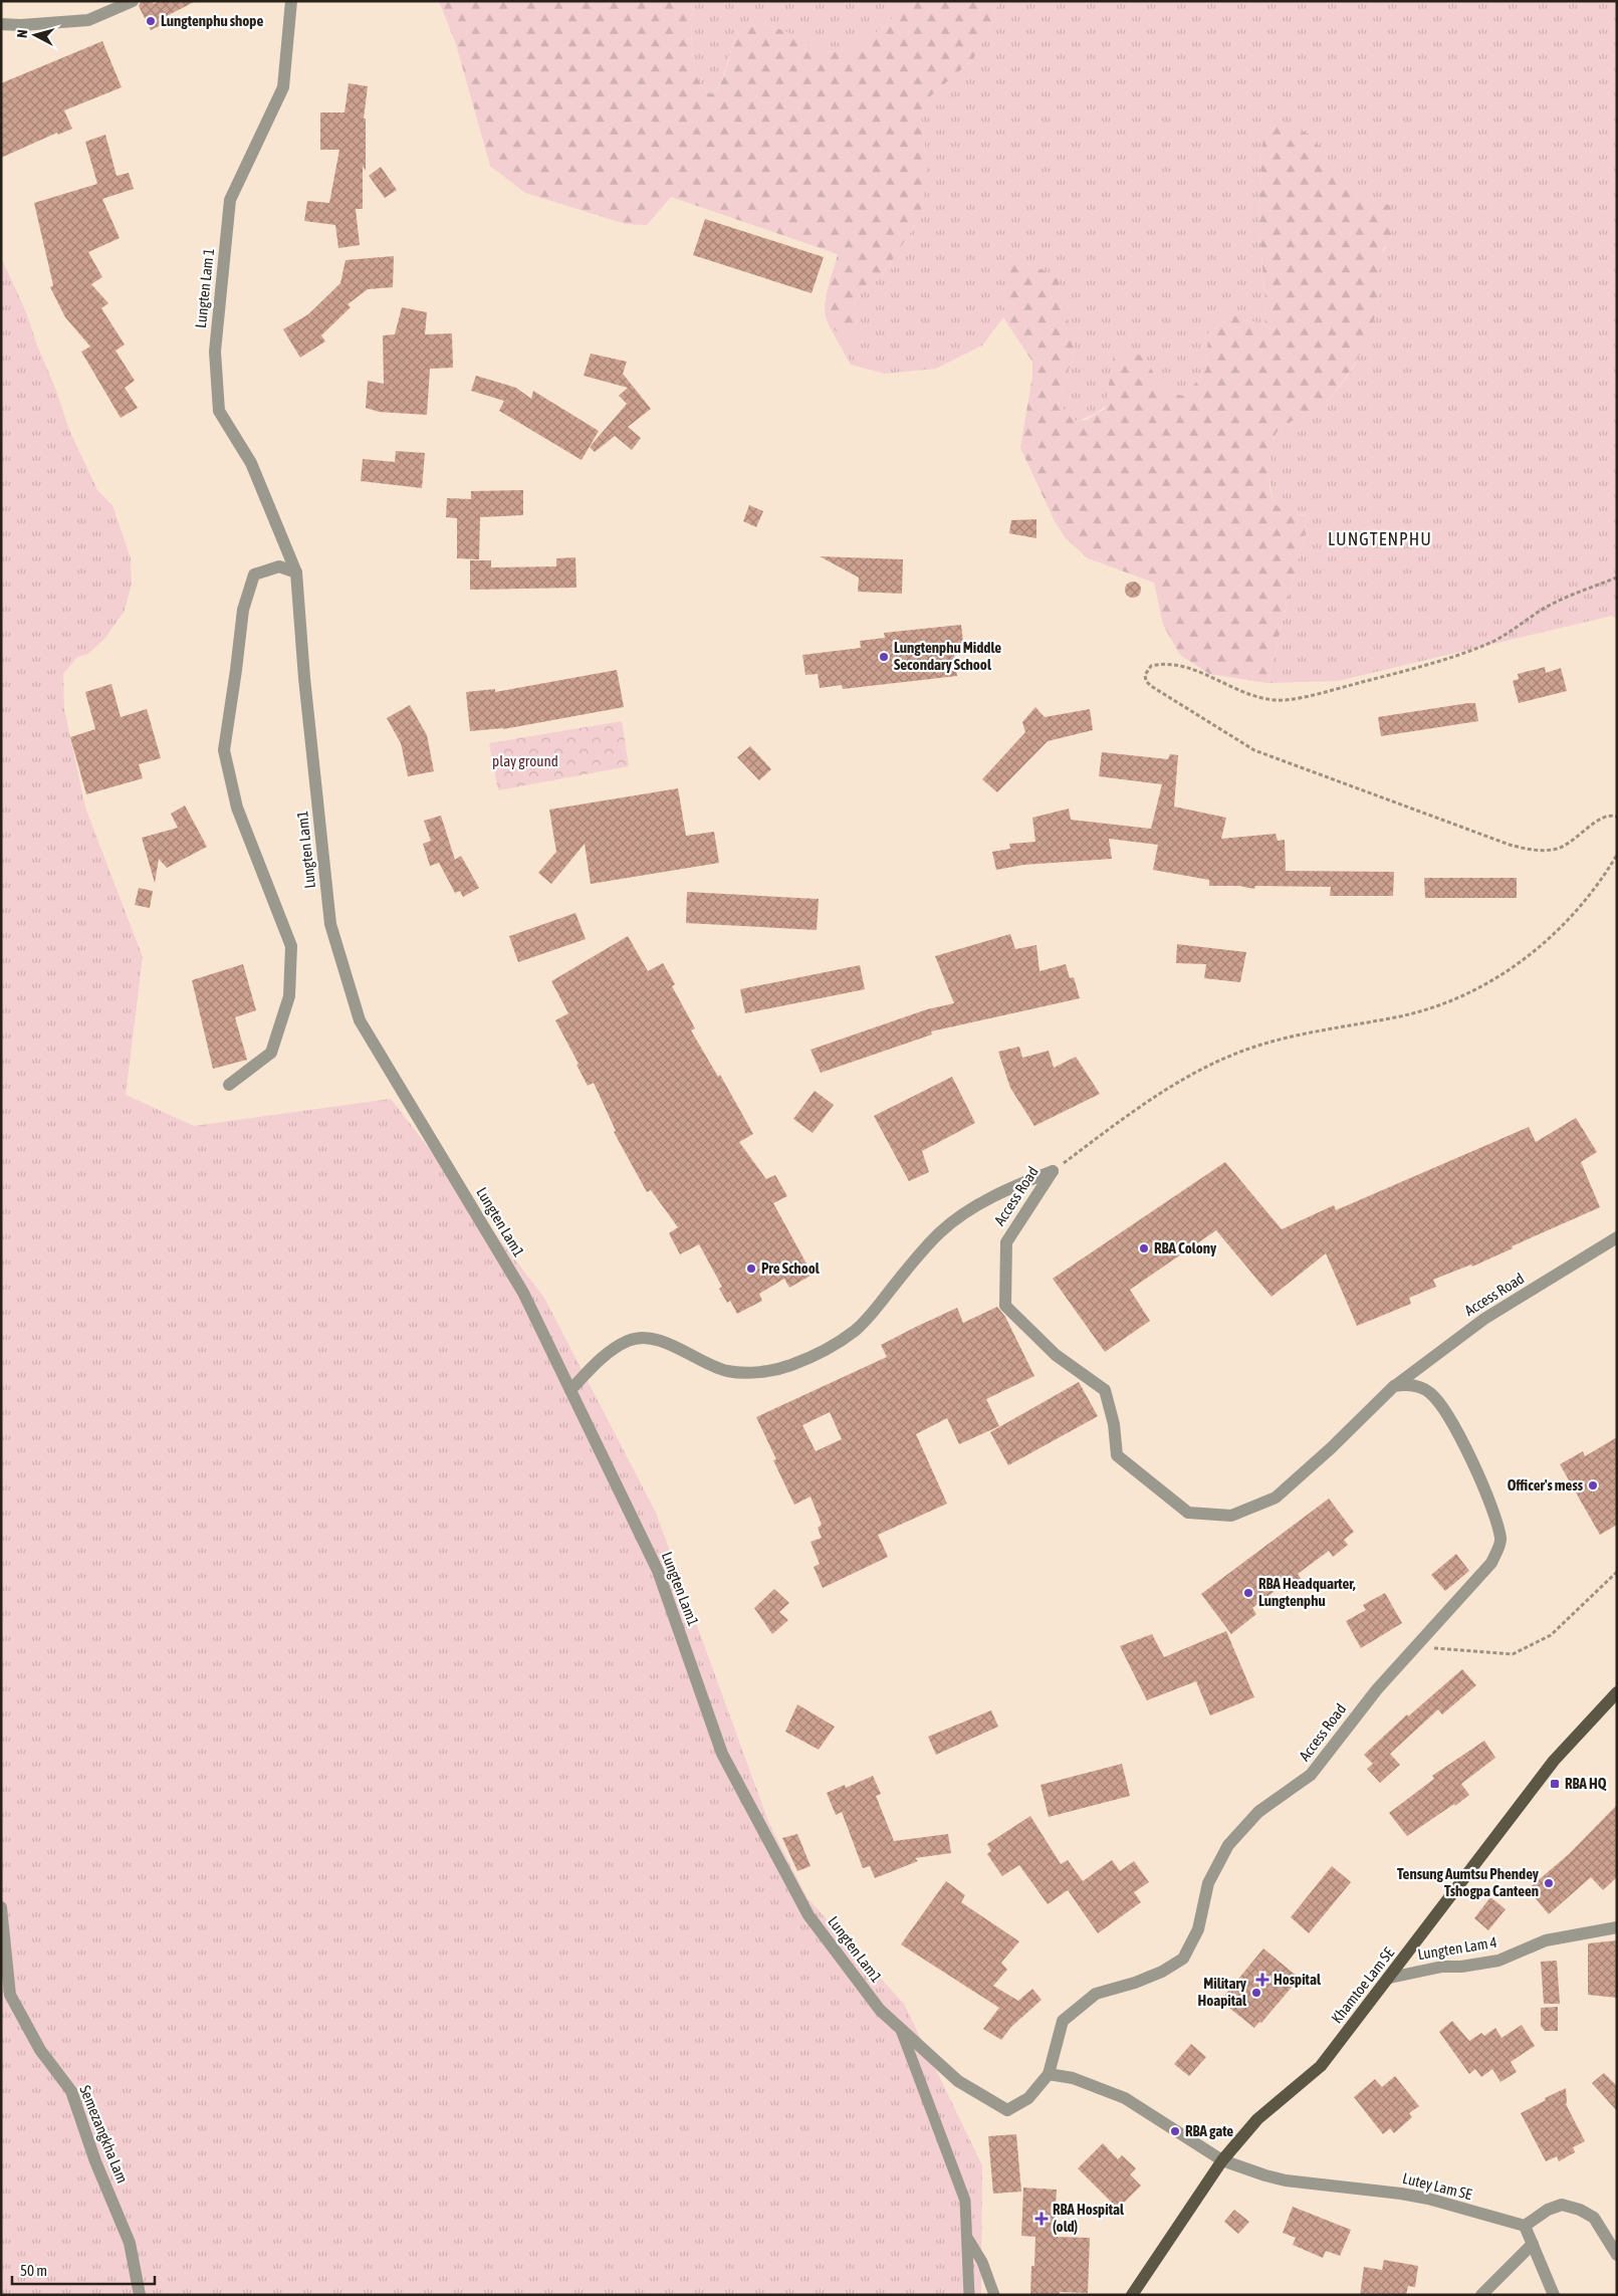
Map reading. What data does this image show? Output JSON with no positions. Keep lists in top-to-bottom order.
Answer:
{
  "streets": {
    "main road": ["Khamtoe Lam SE"],
    "street": [
      "Lungten Lam 1",
      "Lungten Lam1",
      "Access Road",
      "Lungten Lam 4",
      "Semezangkha Lam",
      "Lutey Lam SE"
    ]
  },
  "crossings": [
    ["Lungten Lam 1", "Lungten Lam1"],
    ["Lungten Lam1", "Access Road"],
    ["Lungten Lam 4", "Khamtoe Lam SE"],
    ["Khamtoe Lam SE", "Lutey Lam SE"]
  ],
  "districts": ["LUNGTENPHU"],
  "parks": ["play ground"],
  "places": {
    "other": [
      "Lungtenphu shope",
      "Lungtenphu Middle Secondary School",
      "RBA Colony",
      "Pre School",
      "Officer's mess",
      "RBA Headquarter, Lungtenphu",
      "Tensung Aumtsu Phendey Tshogpa Canteen",
      "Military Hoapital",
      "RBA gate"
    ],
    "transit": ["RBA HQ"],
    "health": ["Hospital", "RBA Hospital (old)"]
  },
  "scale_bar": "50 m",
  "north": "left"
}
